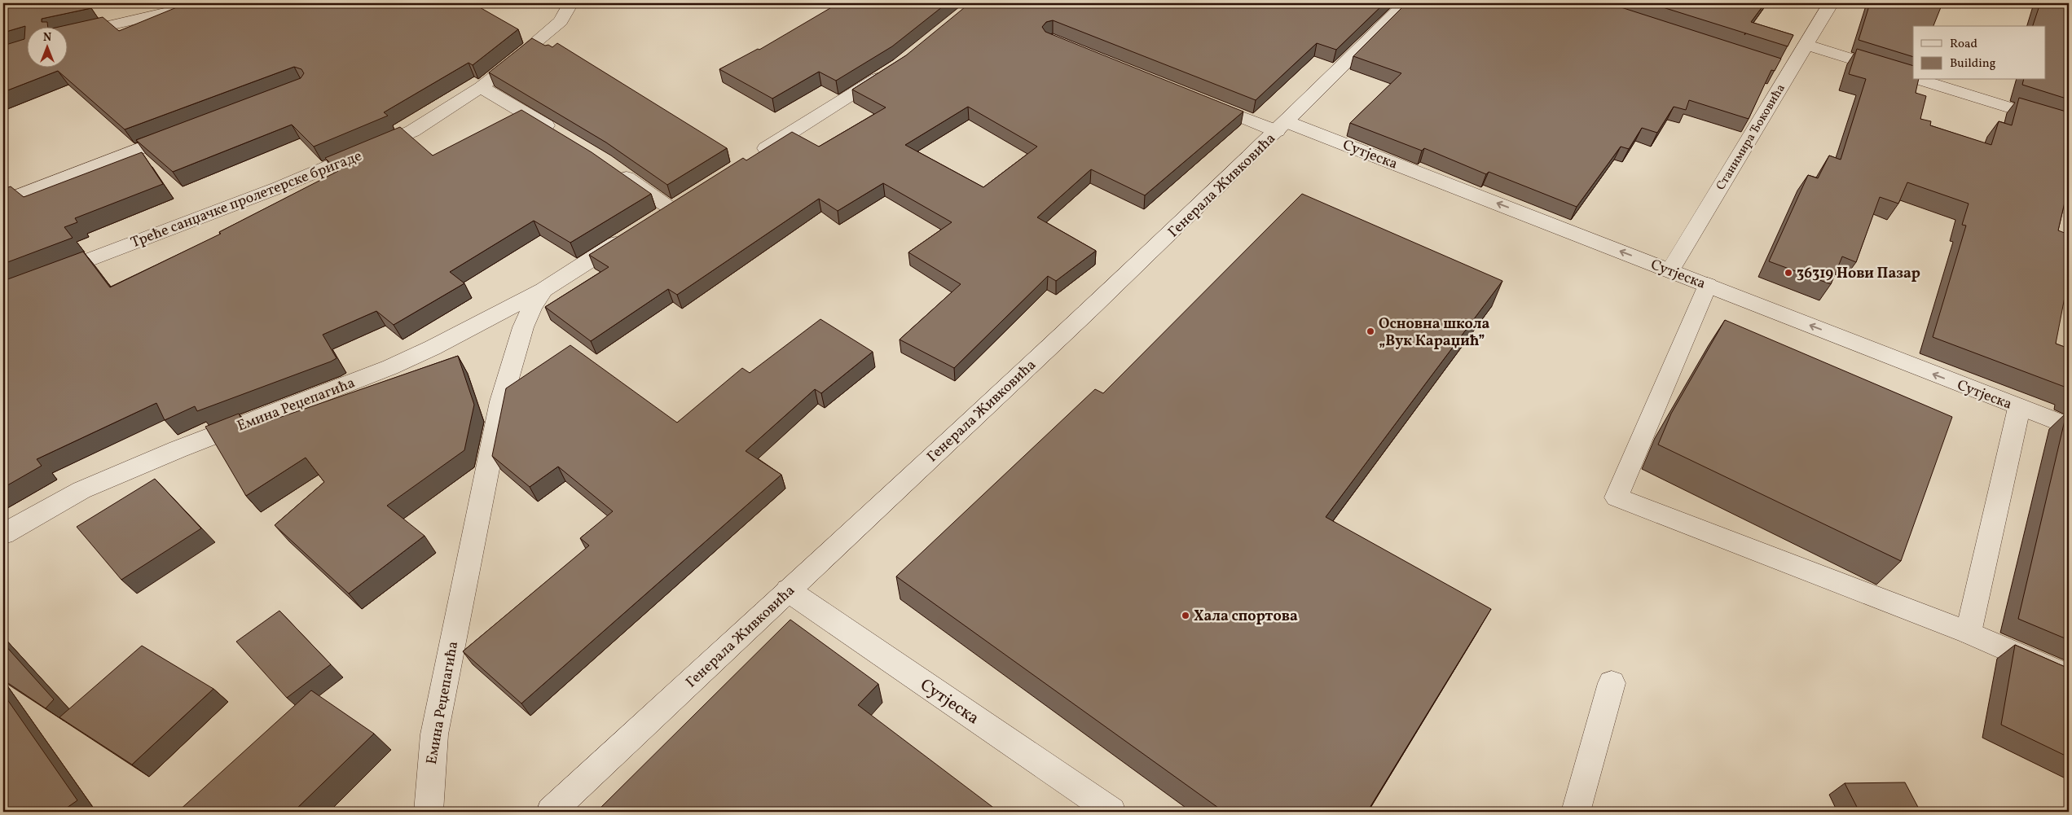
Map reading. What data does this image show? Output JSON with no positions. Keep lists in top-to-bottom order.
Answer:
{
  "streets": {
    "street": [
      "Станимира Ђоковића",
      "Сутјеска",
      "Генерала Живковића",
      "Треће санџачке пролетерске бригаде",
      "Емина Реџепагића"
    ]
  },
  "crossings": [
    ["Станимира Ђоковића", "Сутјеска"],
    ["Сутјеска", "Генерала Живковића"]
  ],
  "one_way": ["Сутјеска"],
  "places": ["36319 Нови Пазар", "Основна школа „Вук Караџић”", "Хала спортова"],
  "legend": ["Road", "Building"],
  "north": "top"
}
